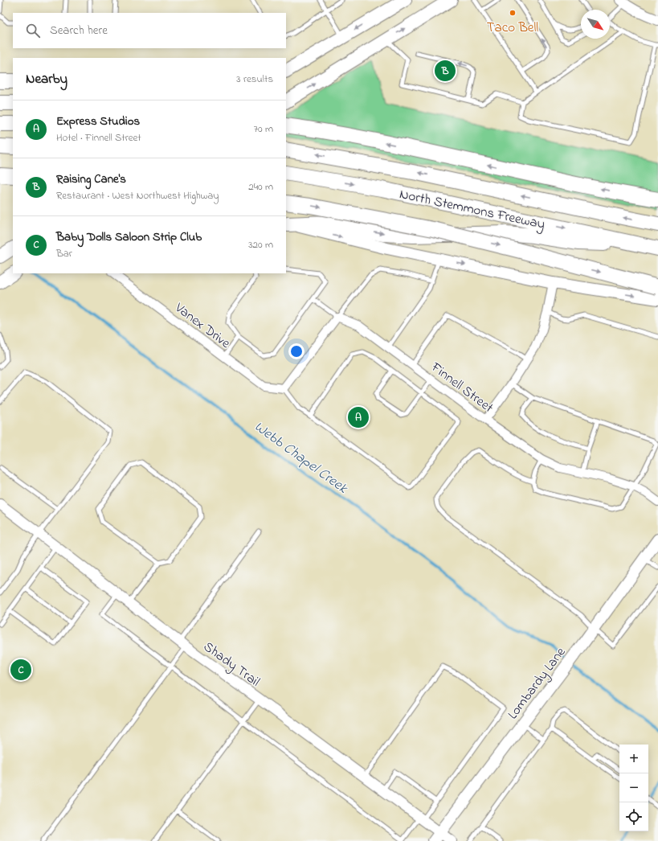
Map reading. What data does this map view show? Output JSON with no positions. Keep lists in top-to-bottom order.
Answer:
{
  "streets": {
    "highway": ["North Stemmons Freeway"],
    "main road": ["Lombardy Lane"],
    "street": ["Vanex Drive", "Finnell Street", "Shady Trail"]
  },
  "crossings": [
    ["Shady Trail", "Lombardy Lane"]
  ],
  "water": ["Webb Chapel Creek"],
  "places": ["Taco Bell"],
  "north": "bottom right",
  "page": {
    "search": "Search here",
    "heading": ["Nearby", "3 results"],
    "pins": ["B", "A", "C"],
    "list": [
      {
        "mark": "A",
        "name": "Express Studios",
        "note": "Hotel · Finnell Street",
        "value": "70 m"
      },
      {
        "mark": "B",
        "name": "Raising Cane's",
        "note": "Restaurant · West Northwest Highway",
        "value": "240 m"
      },
      {
        "mark": "C",
        "name": "Baby Dolls Saloon Strip Club",
        "note": "Bar",
        "value": "320 m"
      }
    ],
    "map_buttons": ["+", "−"]
  }
}
